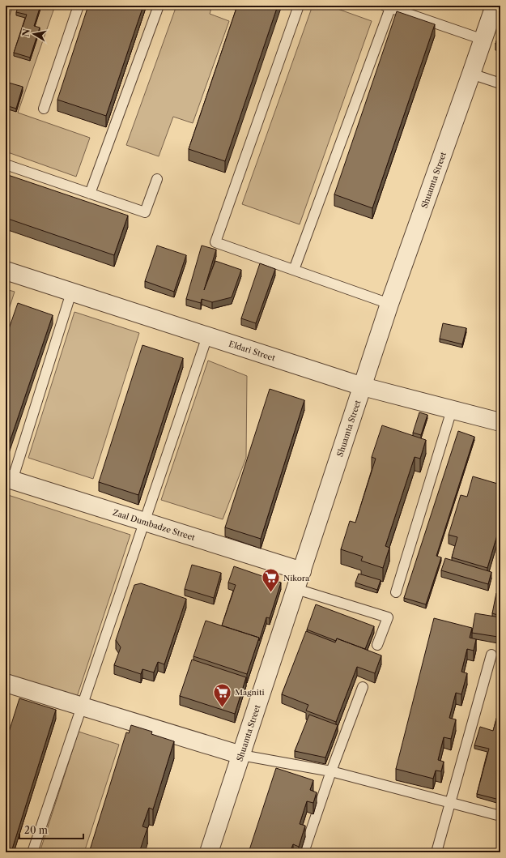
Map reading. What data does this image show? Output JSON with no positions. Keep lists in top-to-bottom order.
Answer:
{
  "streets": {
    "street": ["Shuamta Street", "Eldari Street", "Zaal Dumbadze Street"]
  },
  "crossings": [
    ["Shuamta Street", "Eldari Street"],
    ["Shuamta Street", "Zaal Dumbadze Street"]
  ],
  "places": {
    "supermarket": ["Nikora", "Magniti"]
  },
  "scale_bar": "20 m",
  "north": "left"
}
